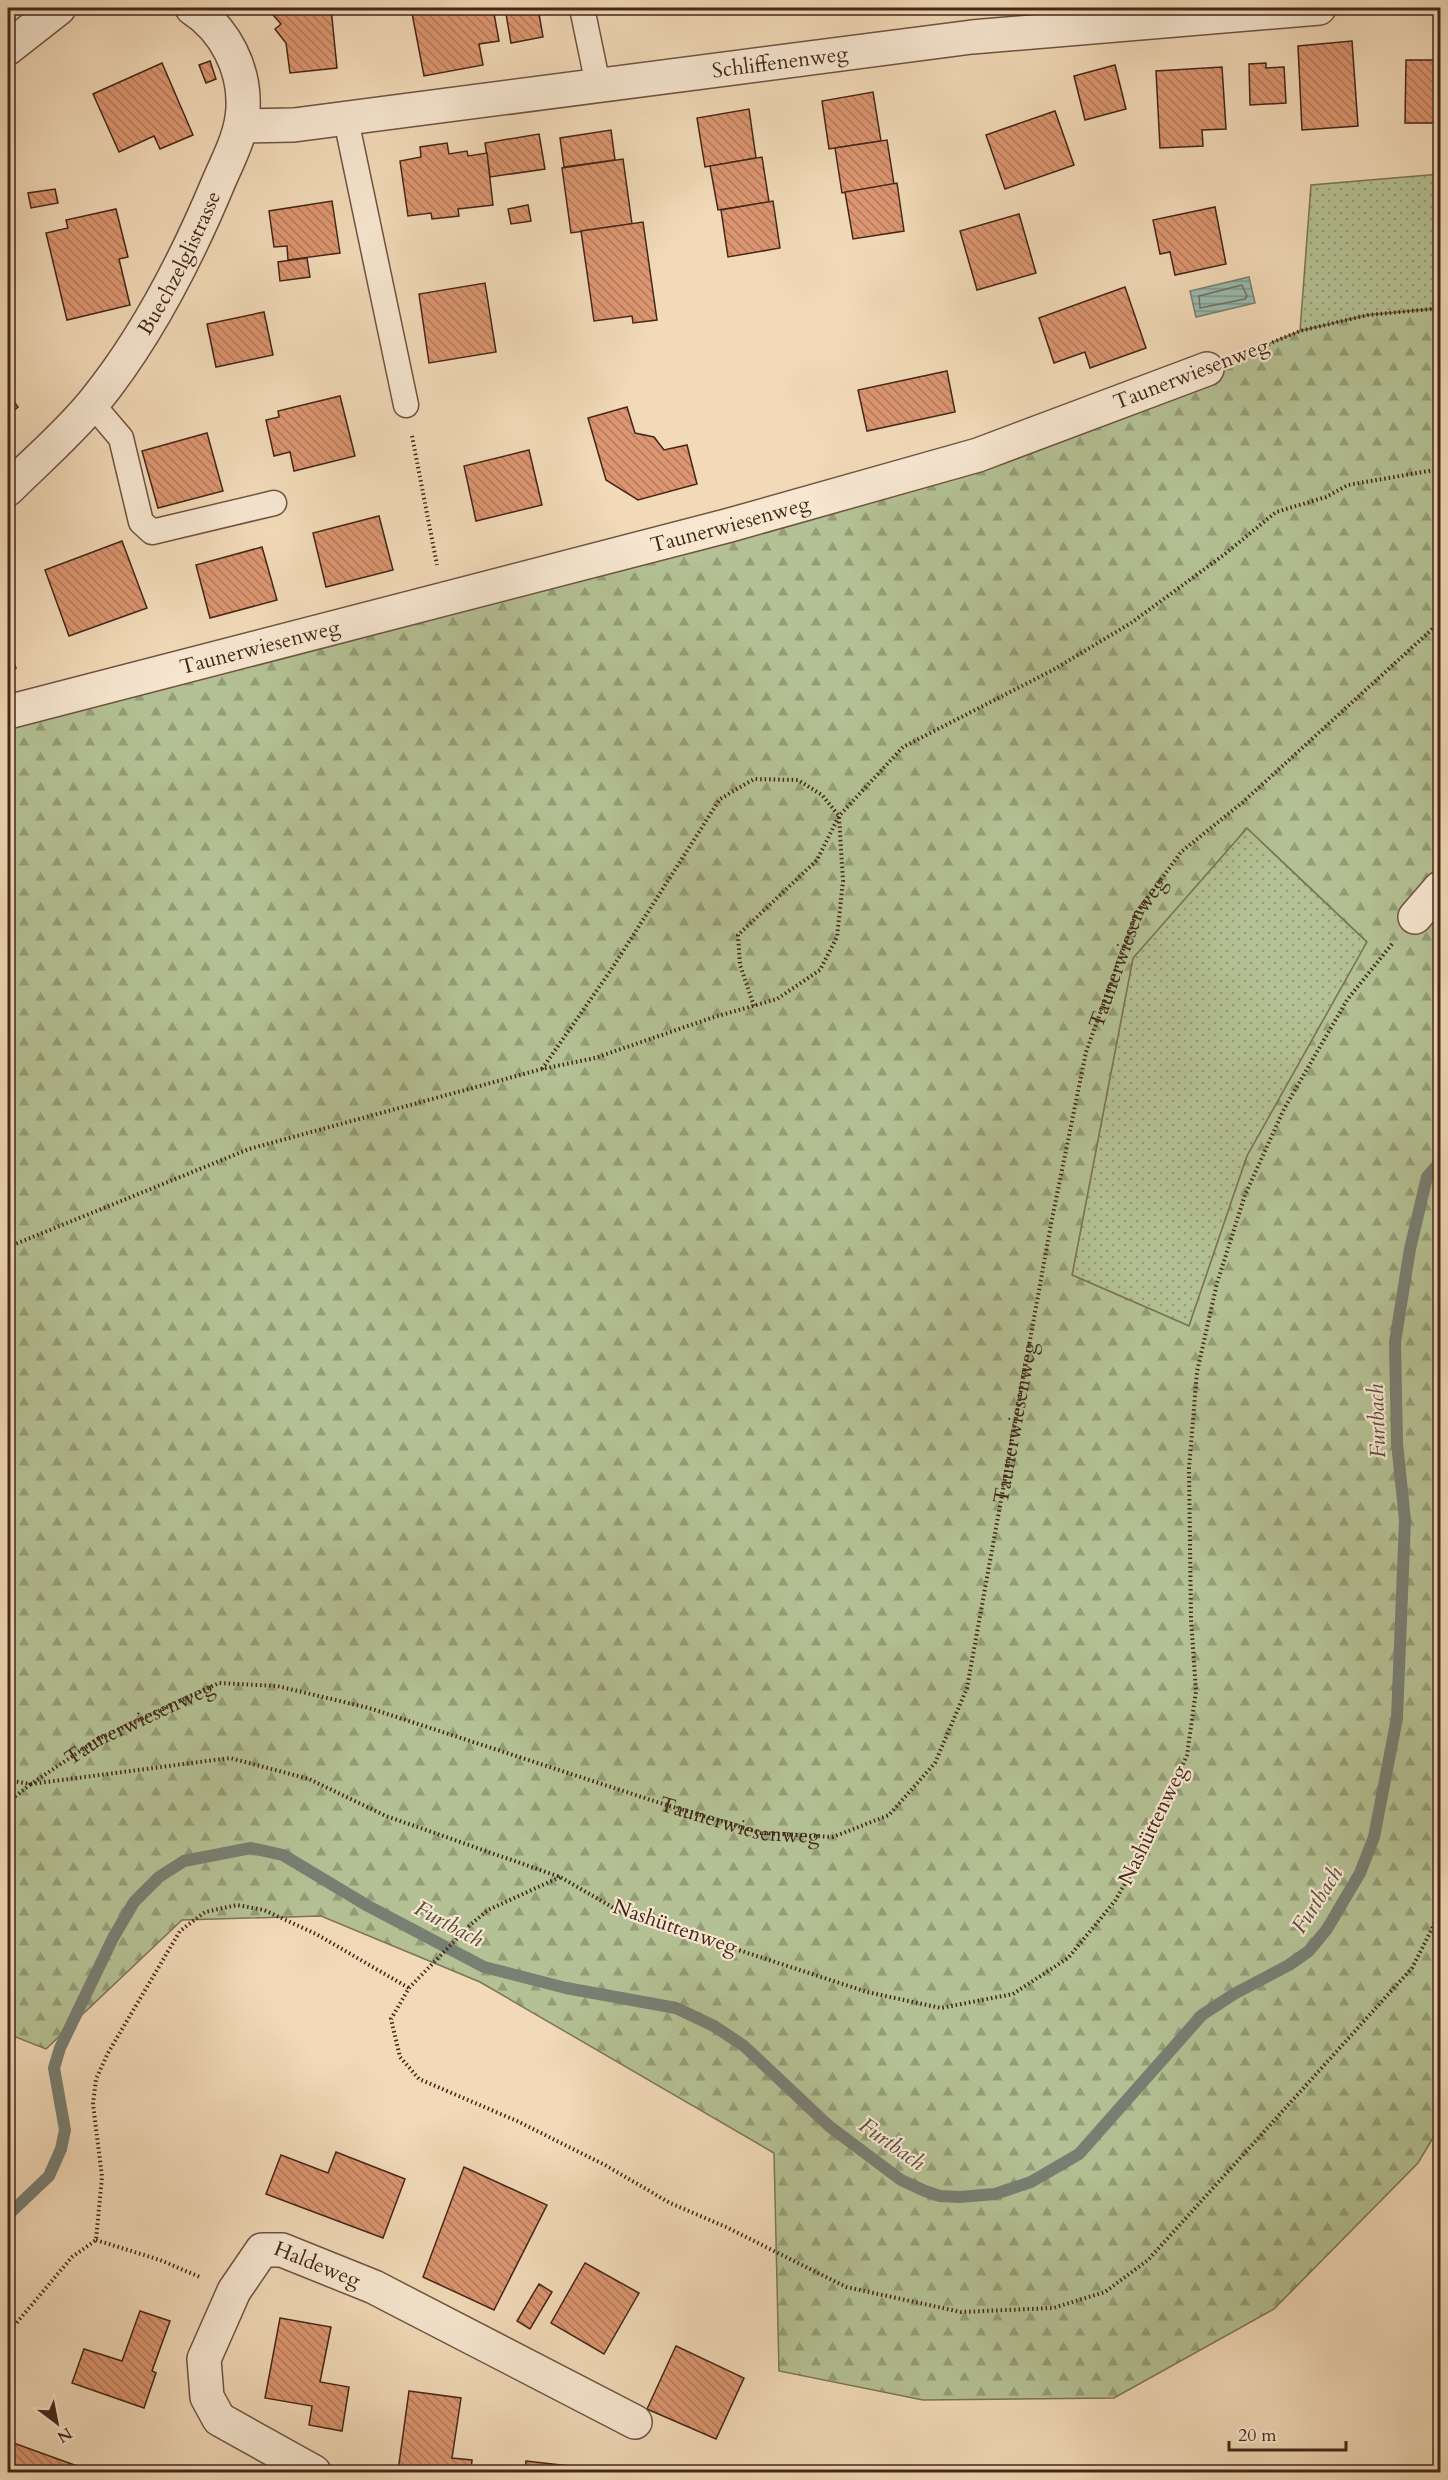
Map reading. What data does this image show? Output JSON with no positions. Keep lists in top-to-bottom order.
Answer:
{
  "streets": {
    "street": [
      "Schliffenenweg",
      "Buechzelglistrasse",
      "Taunerwiesenweg",
      "Haldeweg"
    ],
    "path": ["Nashüttenweg"]
  },
  "crossings": [
    ["Schliffenenweg", "Buechzelglistrasse"],
    ["Taunerwiesenweg", "Nashüttenweg"]
  ],
  "water": ["Furtbach"],
  "scale_bar": "20 m",
  "north": "bottom right"
}
